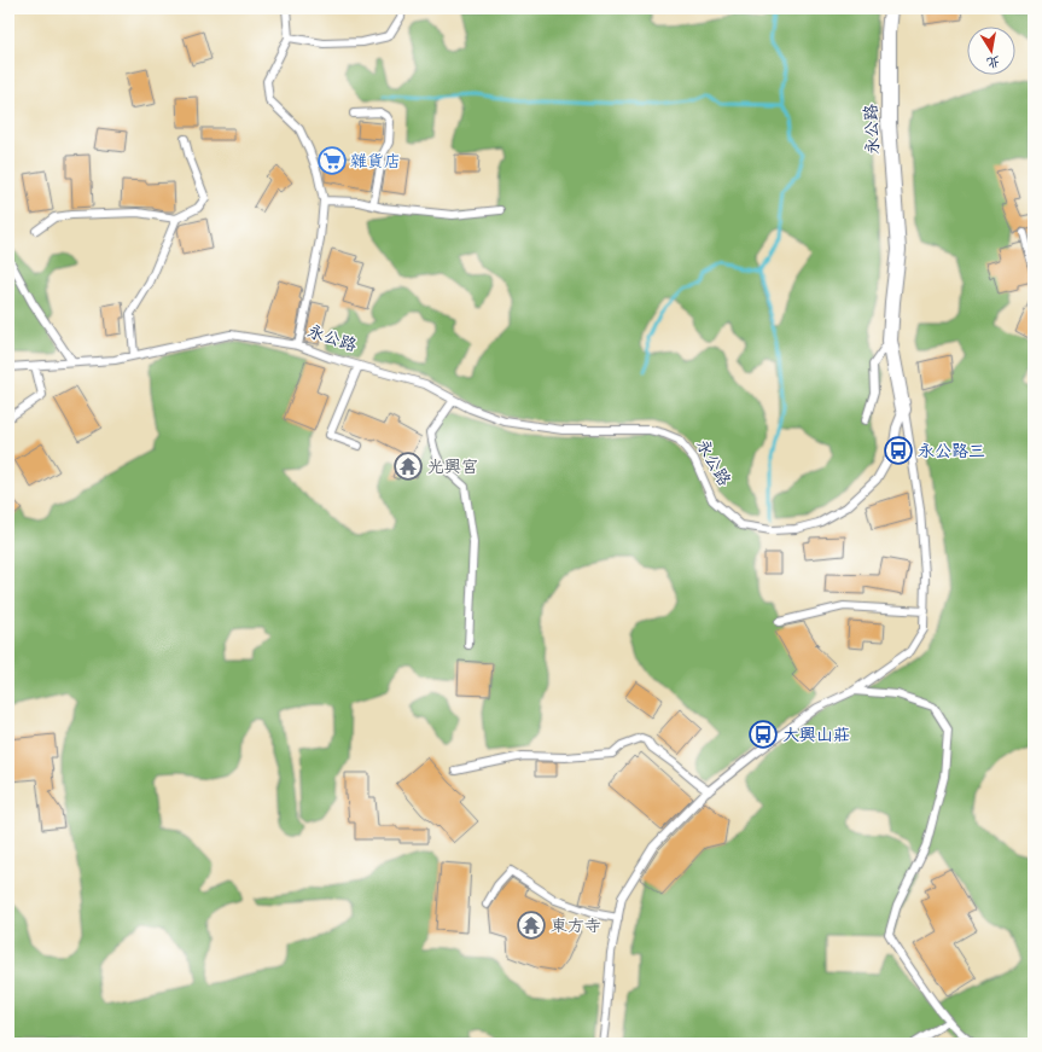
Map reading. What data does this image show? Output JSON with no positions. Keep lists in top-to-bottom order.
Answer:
{
  "streets": {
    "street": ["永公路"]
  },
  "places": {
    "supermarket": ["雜貨店"],
    "bus stop": ["永公路三", "大興山莊"],
    "temple": ["光興宮", "東方寺"]
  },
  "north": "bottom"
}
